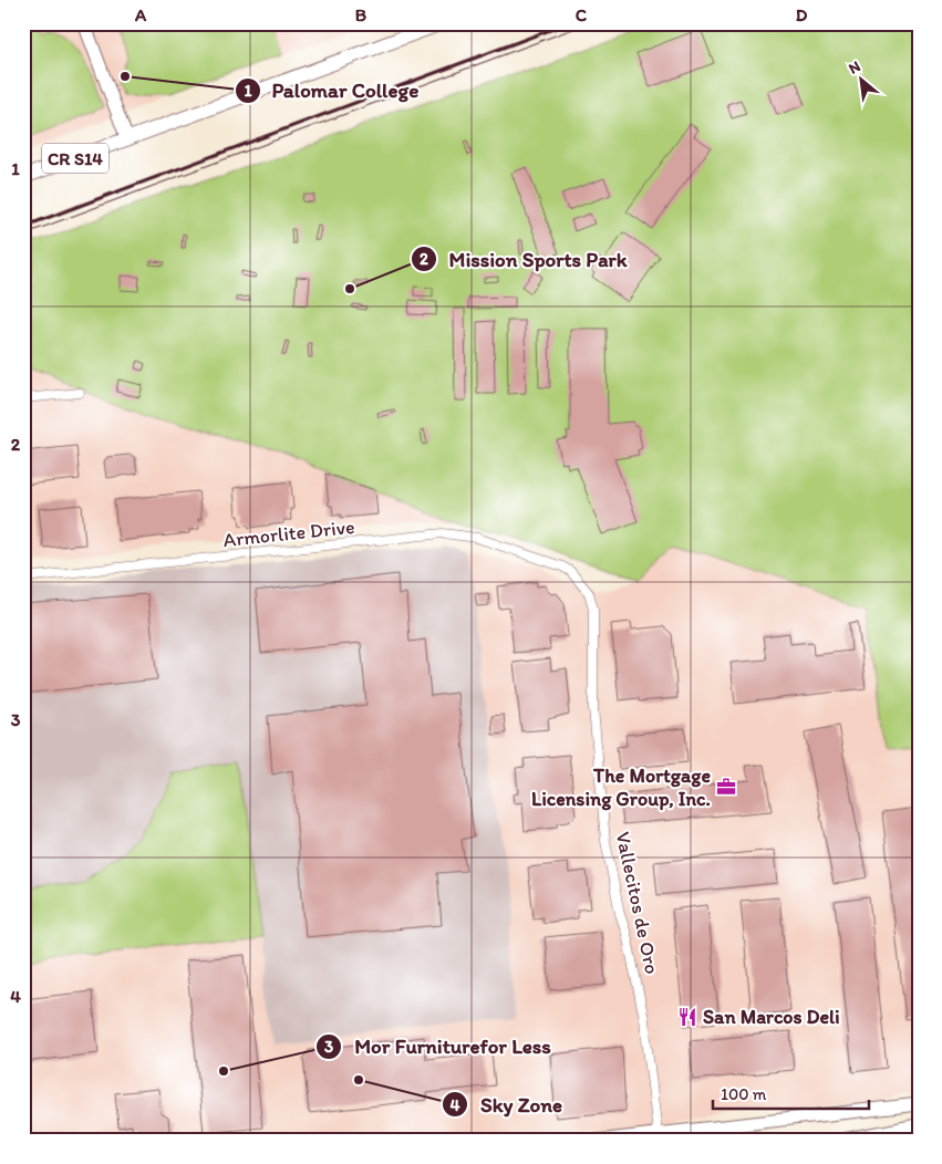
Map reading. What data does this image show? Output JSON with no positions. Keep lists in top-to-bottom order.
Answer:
{
  "streets": {
    "main road": ["CR S14"],
    "street": ["Armorlite Drive", "Vallecitos de Oro"]
  },
  "crossings": [
    ["Armorlite Drive", "Vallecitos de Oro"]
  ],
  "places": {
    "other": [
      "Palomar College",
      "Mission Sports Park",
      "Mor Furniturefor Less",
      "Sky Zone"
    ],
    "office": ["The Mortgage Licensing Group, Inc."],
    "restaurant": ["San Marcos Deli"]
  },
  "scale_bar": "100 m",
  "north": "top left",
  "grid": {
    "columns": [
      "A",
      "B",
      "C",
      "D"
    ],
    "rows": [
      "1",
      "2",
      "3",
      "4"
    ]
  }
}
